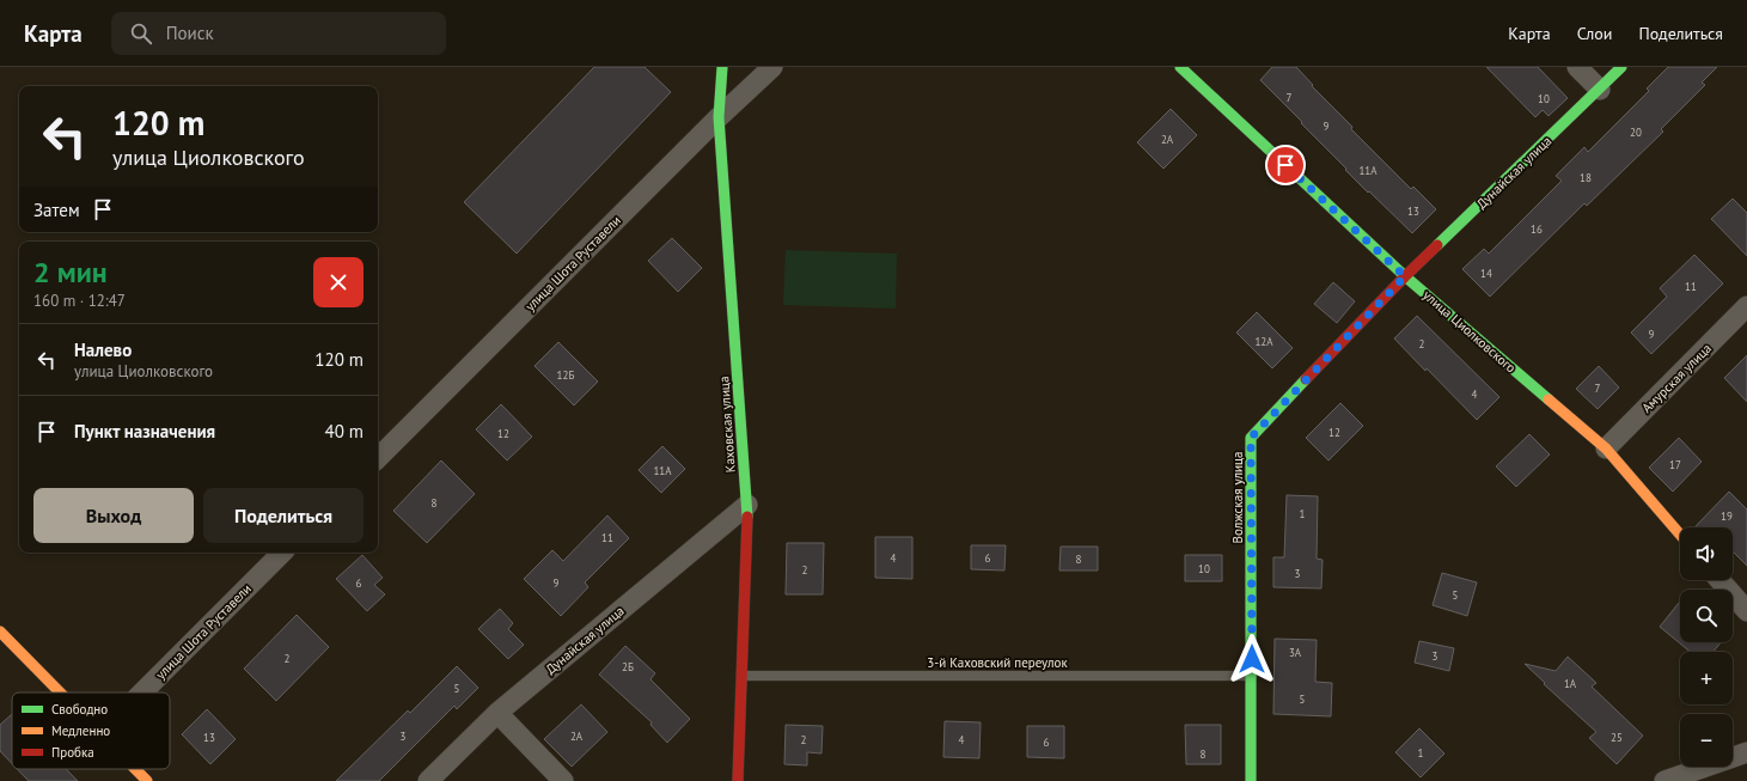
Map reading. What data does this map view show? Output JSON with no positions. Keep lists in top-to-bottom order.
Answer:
{
  "streets": {
    "street": [
      "Дунайская улица",
      "улица Шота Руставели",
      "улица Циолковского",
      "Амурская улица",
      "Каховская улица",
      "Волжская улица"
    ],
    "lane": ["3-й Каховский переулок"]
  },
  "crossings": [
    ["Дунайская улица", "улица Циолковского"],
    ["Дунайская улица", "Каховская улица"],
    ["Дунайская улица", "Волжская улица"],
    ["улица Шота Руставели", "Каховская улица"],
    ["улица Циолковского", "Амурская улица"],
    ["улица Циолковского", "Волжская улица"],
    ["Каховская улица", "3-й Каховский переулок"],
    ["Волжская улица", "3-й Каховский переулок"]
  ],
  "house_numbers": [
    "7",
    "10",
    "9",
    "20",
    "2А",
    "11А",
    "18",
    "13",
    "16",
    "14",
    "11",
    "9",
    "12А",
    "2",
    "12Б",
    "7",
    "4",
    "12",
    "12",
    "17",
    "11А",
    "8",
    "1",
    "19",
    "11",
    "4",
    "6",
    "8",
    "10",
    "2",
    "3",
    "6",
    "9",
    "5",
    "3А",
    "3",
    "2",
    "2Б",
    "1А",
    "5",
    "5",
    "3",
    "2А",
    "13",
    "25",
    "2",
    "4",
    "6",
    "1",
    "8"
  ],
  "legend": ["Свободно", "Медленно", "Пробка"],
  "page": {
    "header": "Карта",
    "search": "Поиск",
    "nav": ["Карта", "Слои", "Поделиться"],
    "turn": ["120 m", "улица Циолковского"],
    "then": "Затем",
    "heading": ["2 мин", "160 m · 12:47"],
    "list": [
      {
        "name": "Налево",
        "note": "улица Циолковского",
        "value": "120 m"
      },
      {
        "name": "Пункт назначения",
        "value": "40 m"
      }
    ],
    "buttons": ["Выход", "Поделиться"],
    "map_buttons": ["+", "−"]
  }
}
